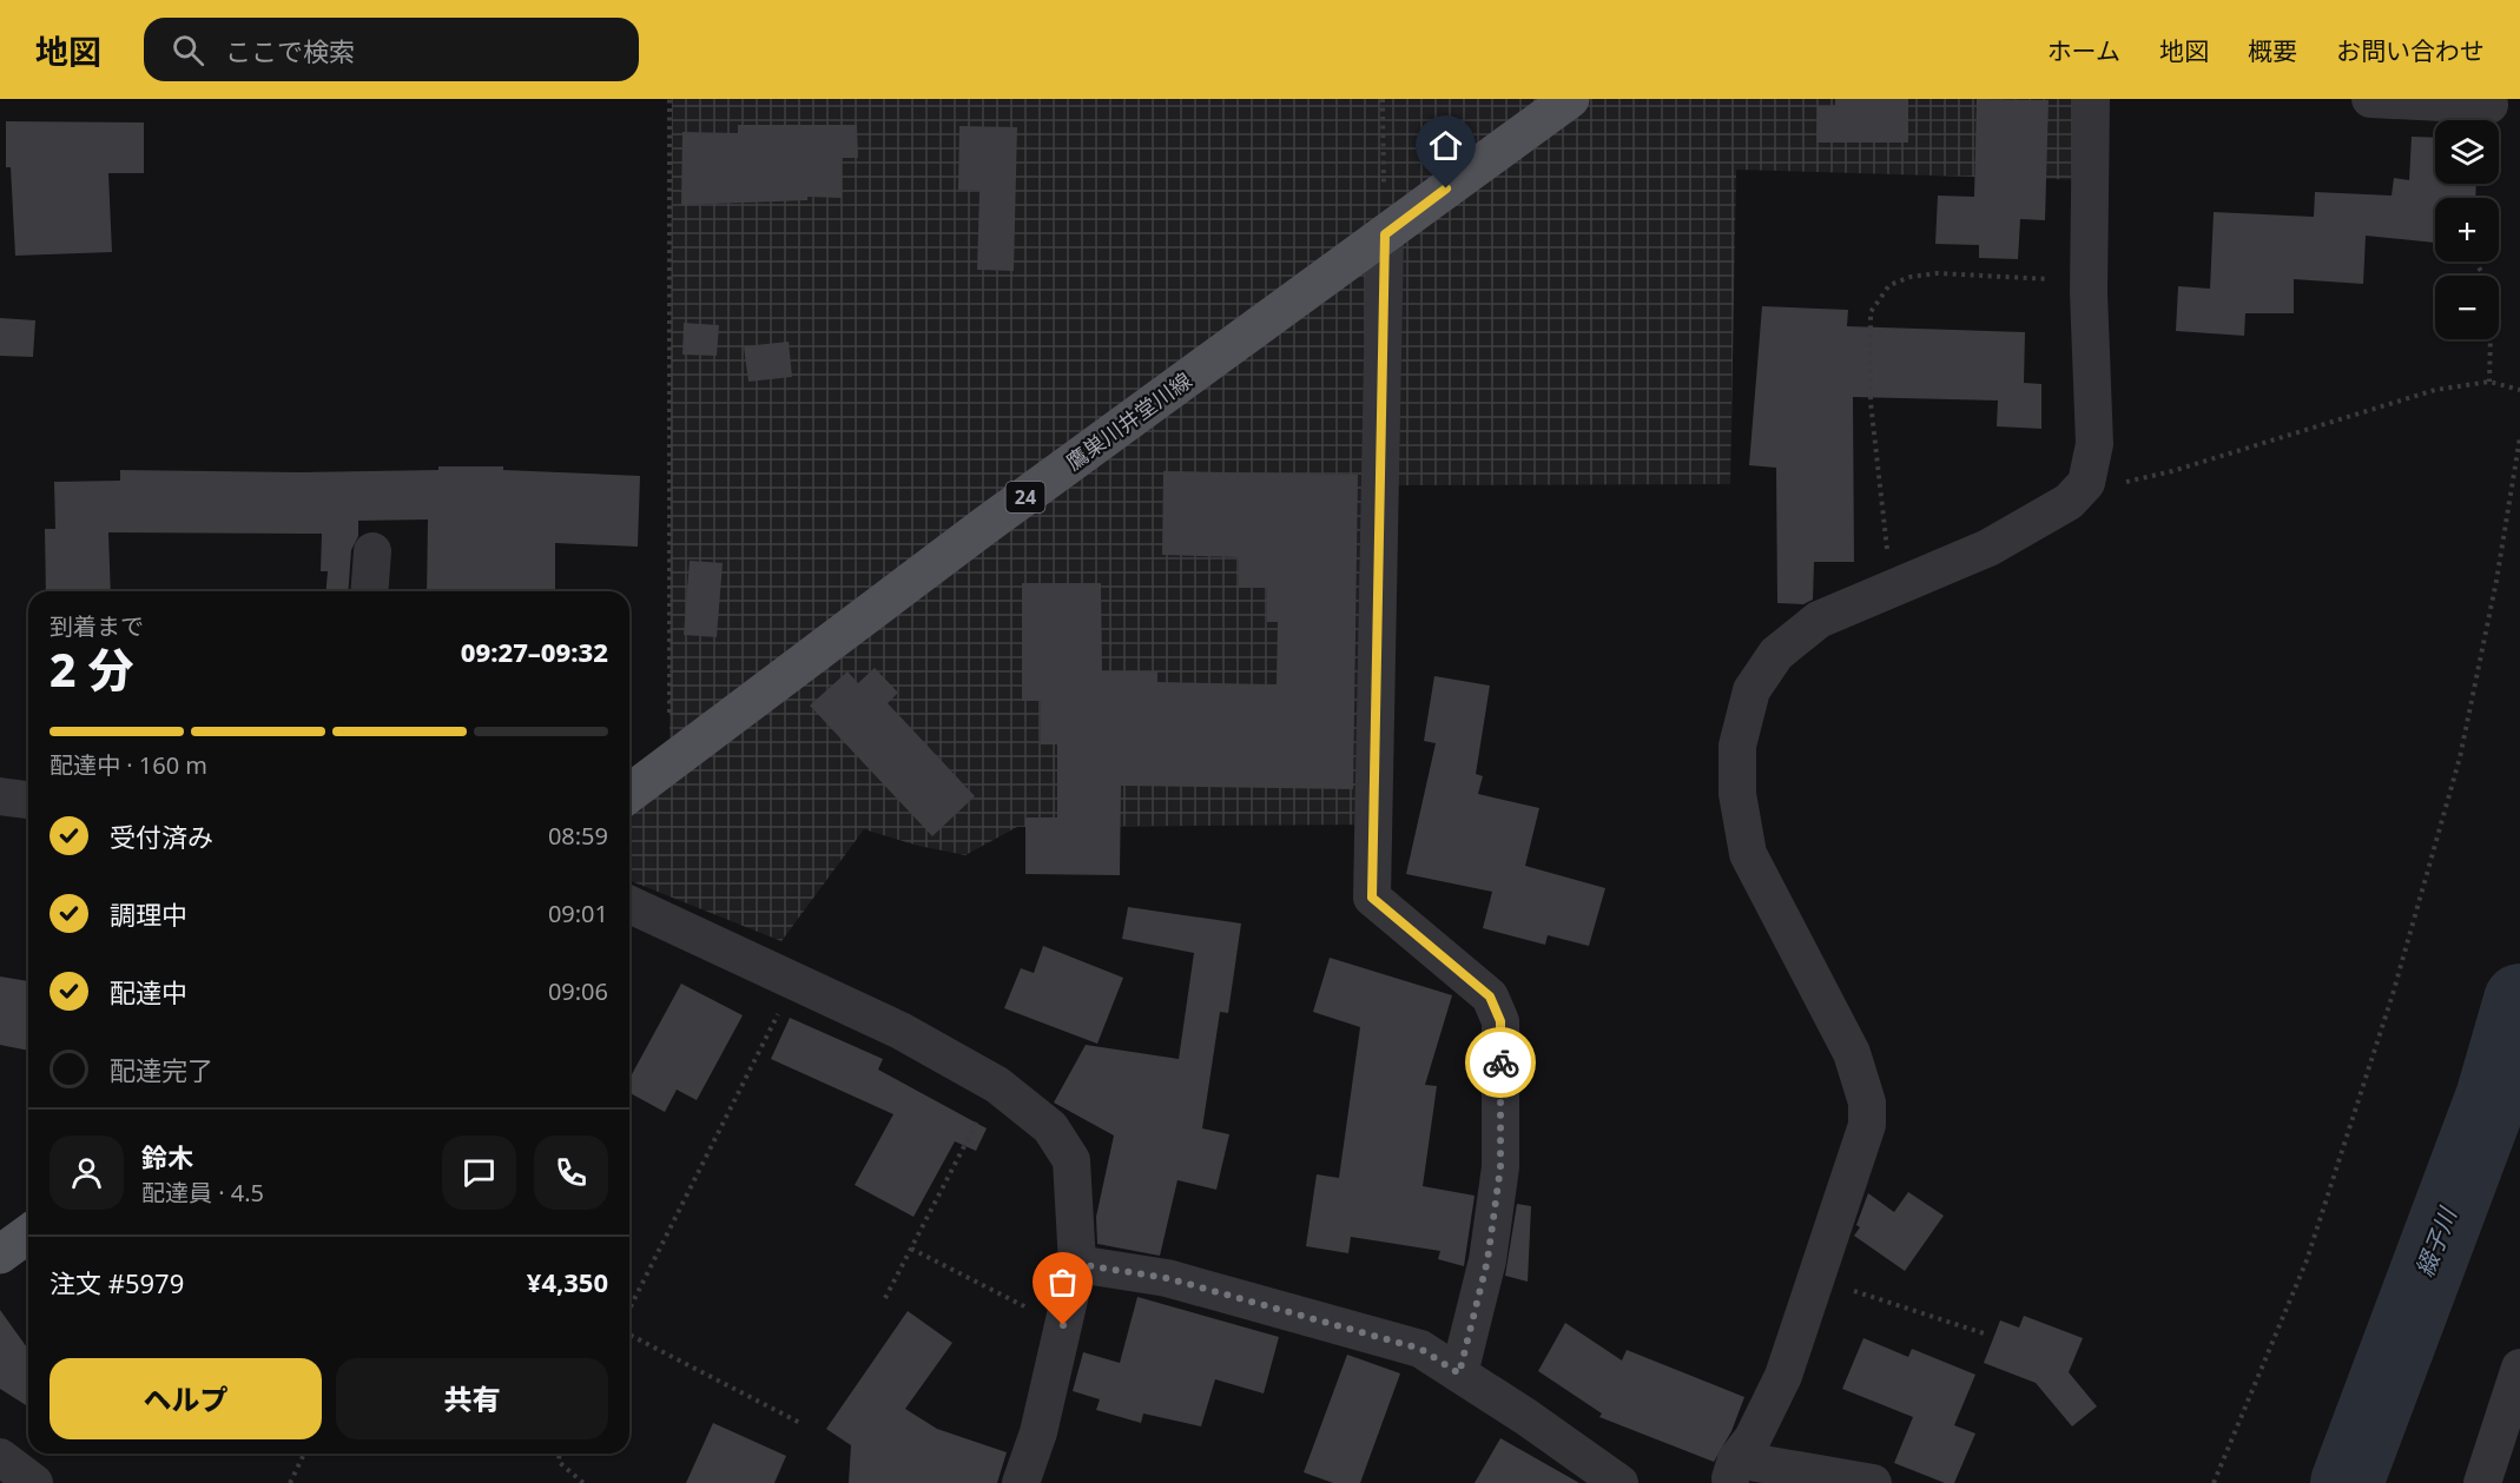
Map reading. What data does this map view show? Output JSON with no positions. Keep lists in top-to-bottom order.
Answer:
{
  "streets": {
    "main road": ["鷹巣川井堂川線", "24"]
  },
  "water": ["綴子川"],
  "page": {
    "header": "地図",
    "search": "ここで検索",
    "nav": [
      "ホーム",
      "地図",
      "概要",
      "お問い合わせ"
    ],
    "map_buttons": ["+", "−"],
    "heading": ["2 分", "到着まで", "09:27–09:32"],
    "panel": [
      "鈴木",
      "配達員 · 4.5",
      "注文 #5979",
      "¥4,350"
    ],
    "bar": "配達中 · 160 m",
    "list": [
      ["受付済み", "08:59"],
      ["調理中", "09:01"],
      ["配達中", "09:06"],
      "配達完了"
    ],
    "buttons": ["ヘルプ", "共有"]
  }
}
